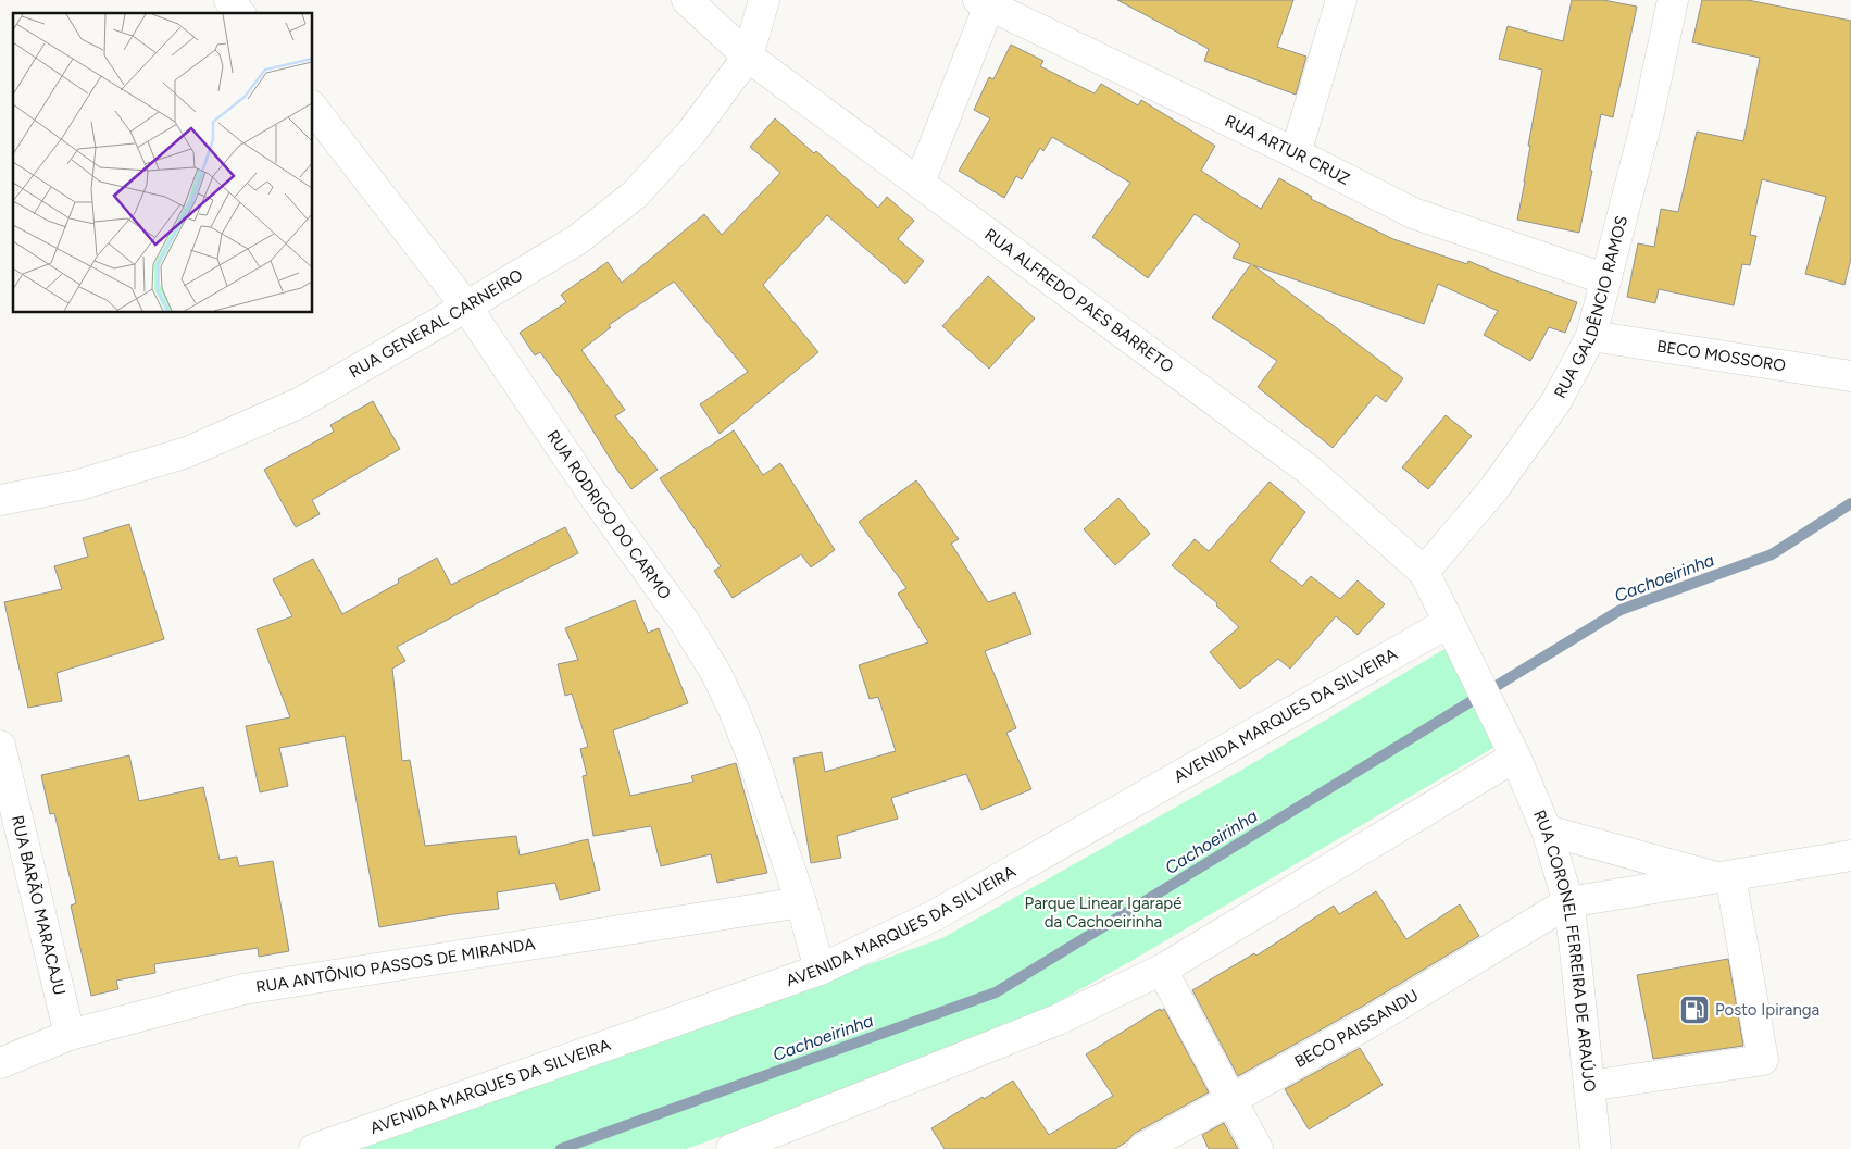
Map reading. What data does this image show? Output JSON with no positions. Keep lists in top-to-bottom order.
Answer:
{
  "streets": {
    "street": [
      "RUA ARTUR CRUZ",
      "RUA ALFREDO PAES BARRETO",
      "RUA GALDÊNCIO RAMOS",
      "RUA GENERAL CARNEIRO",
      "BECO MOSSORO",
      "RUA RODRIGO DO CARMO",
      "AVENIDA MARQUES DA SILVEIRA",
      "RUA BARÃO MARACAJU",
      "RUA CORONEL FERREIRA DE ARAÚJO",
      "RUA ANTÔNIO PASSOS DE MIRANDA",
      "BECO PAISSANDU"
    ]
  },
  "crossings": [
    ["RUA ARTUR CRUZ", "RUA GALDÊNCIO RAMOS"],
    ["RUA ALFREDO PAES BARRETO", "RUA GALDÊNCIO RAMOS"],
    ["RUA ALFREDO PAES BARRETO", "RUA GENERAL CARNEIRO"],
    ["RUA ALFREDO PAES BARRETO", "AVENIDA MARQUES DA SILVEIRA"],
    ["RUA ALFREDO PAES BARRETO", "RUA CORONEL FERREIRA DE ARAÚJO"],
    ["RUA GALDÊNCIO RAMOS", "BECO MOSSORO"],
    ["RUA GENERAL CARNEIRO", "RUA RODRIGO DO CARMO"],
    ["RUA RODRIGO DO CARMO", "AVENIDA MARQUES DA SILVEIRA"],
    ["RUA RODRIGO DO CARMO", "RUA ANTÔNIO PASSOS DE MIRANDA"],
    ["RUA BARÃO MARACAJU", "RUA ANTÔNIO PASSOS DE MIRANDA"],
    ["RUA CORONEL FERREIRA DE ARAÚJO", "BECO PAISSANDU"]
  ],
  "water": ["Cachoeirinha"],
  "parks": ["Parque Linear Igarapé da Cachoeirinha"],
  "places": {
    "fuel station": ["Posto Ipiranga"]
  }
}
